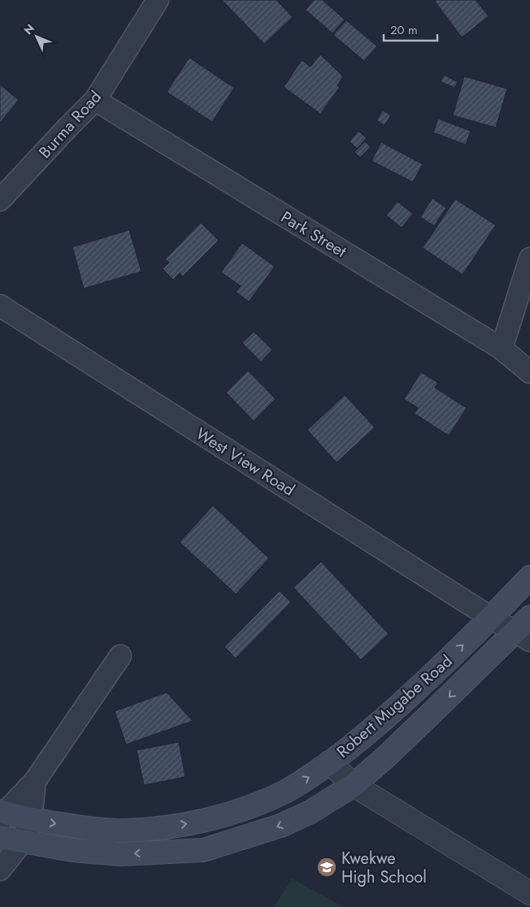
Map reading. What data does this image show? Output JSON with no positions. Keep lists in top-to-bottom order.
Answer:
{
  "streets": {
    "main road": ["Robert Mugabe Road"],
    "street": ["Burma Road", "Park Street", "West View Road"]
  },
  "crossings": [
    ["Burma Road", "Park Street"],
    ["West View Road", "Robert Mugabe Road"]
  ],
  "places": {
    "school or university": ["Kwekwe High School"]
  },
  "scale_bar": "20 m",
  "north": "top left"
}
